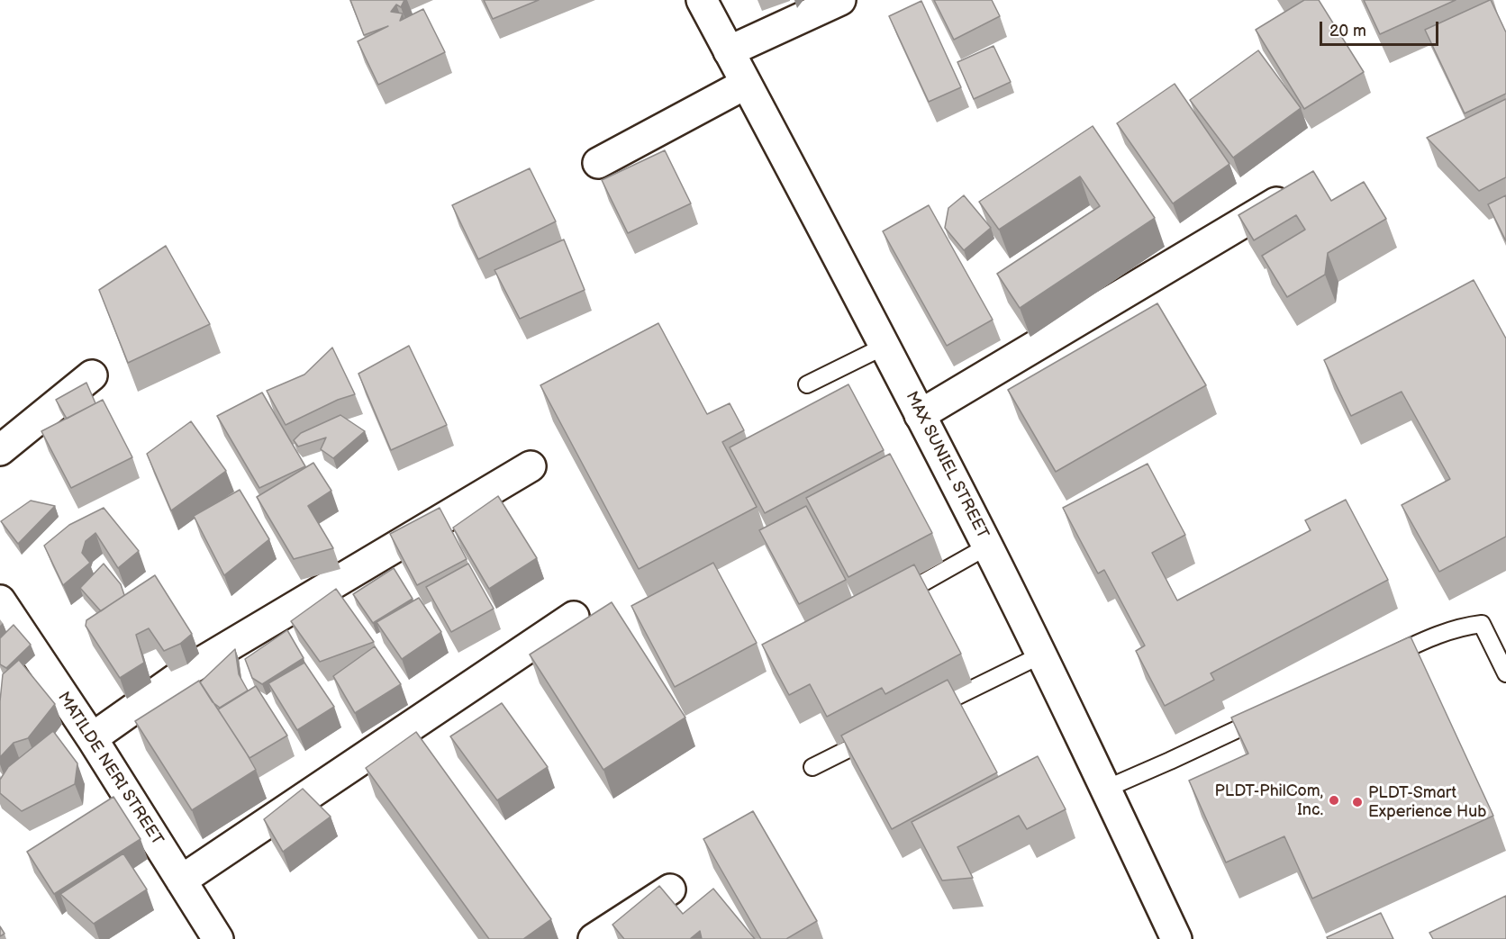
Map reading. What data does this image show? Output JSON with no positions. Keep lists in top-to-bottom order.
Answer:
{
  "streets": {
    "street": ["MAX SUNIEL STREET", "MATILDE NERI STREET"]
  },
  "places": ["PLDT-PhilCom, Inc.", "PLDT-Smart Experience Hub"],
  "scale_bar": "20 m"
}
